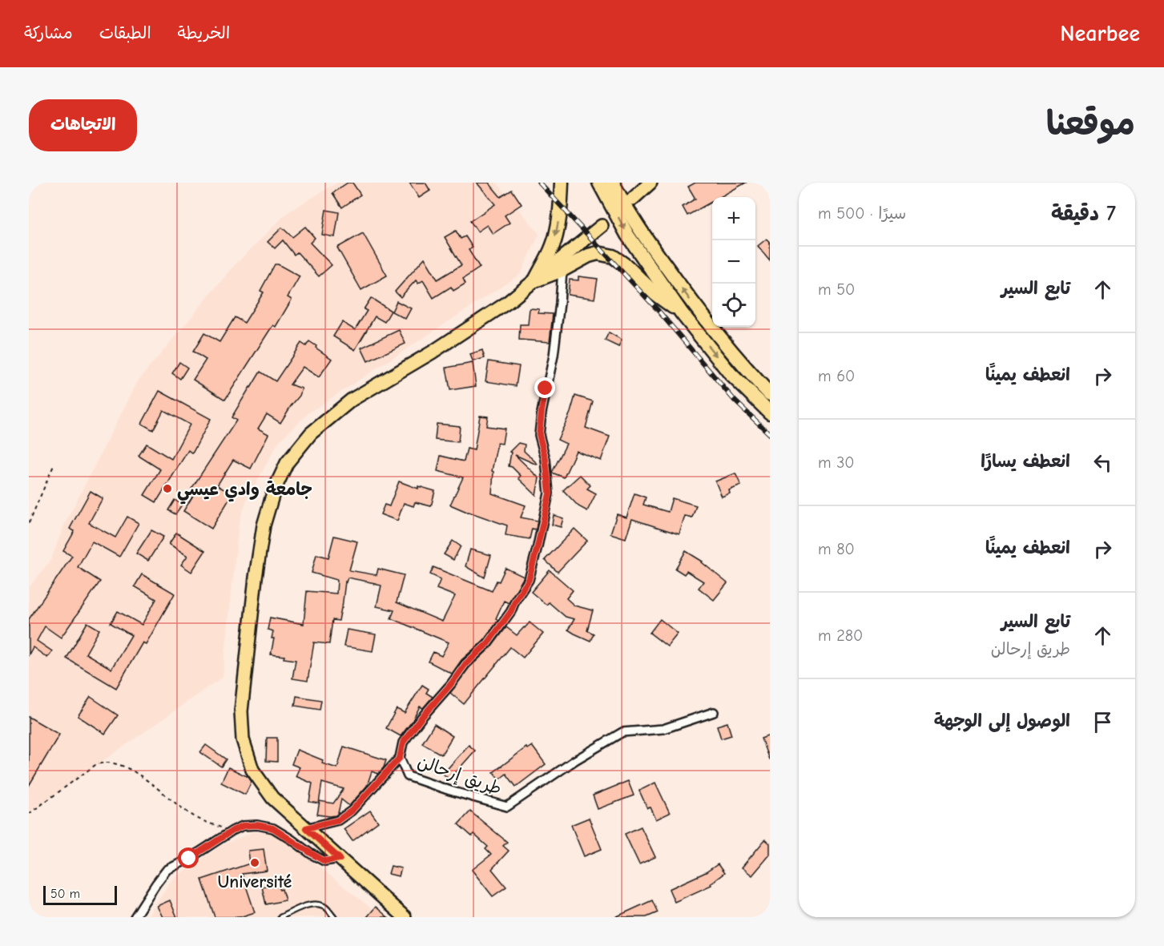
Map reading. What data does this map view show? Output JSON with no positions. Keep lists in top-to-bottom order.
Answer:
{
  "streets": {
    "street": ["طريق إرحالن"]
  },
  "places": ["جامعة وادي عيسي", "Université"],
  "scale_bar": "50 m",
  "page": {
    "header": "Nearbee",
    "nav": ["الخريطة", "الطبقات", "مشاركة"],
    "title": "موقعنا",
    "buttons": "الاتجاهات",
    "heading": ["7 دقيقة", "سيرًا · 500 m"],
    "map_buttons": ["+", "−"],
    "list": [
      ["تابع السير", "50 m"],
      ["انعطف يمينًا", "60 m"],
      ["انعطف يسارًا", "30 m"],
      ["انعطف يمينًا", "80 m"],
      ["تابع السير", "طريق إرحالن", "280 m"],
      "الوصول إلى الوجهة"
    ],
    "scale": "50 m"
  }
}
